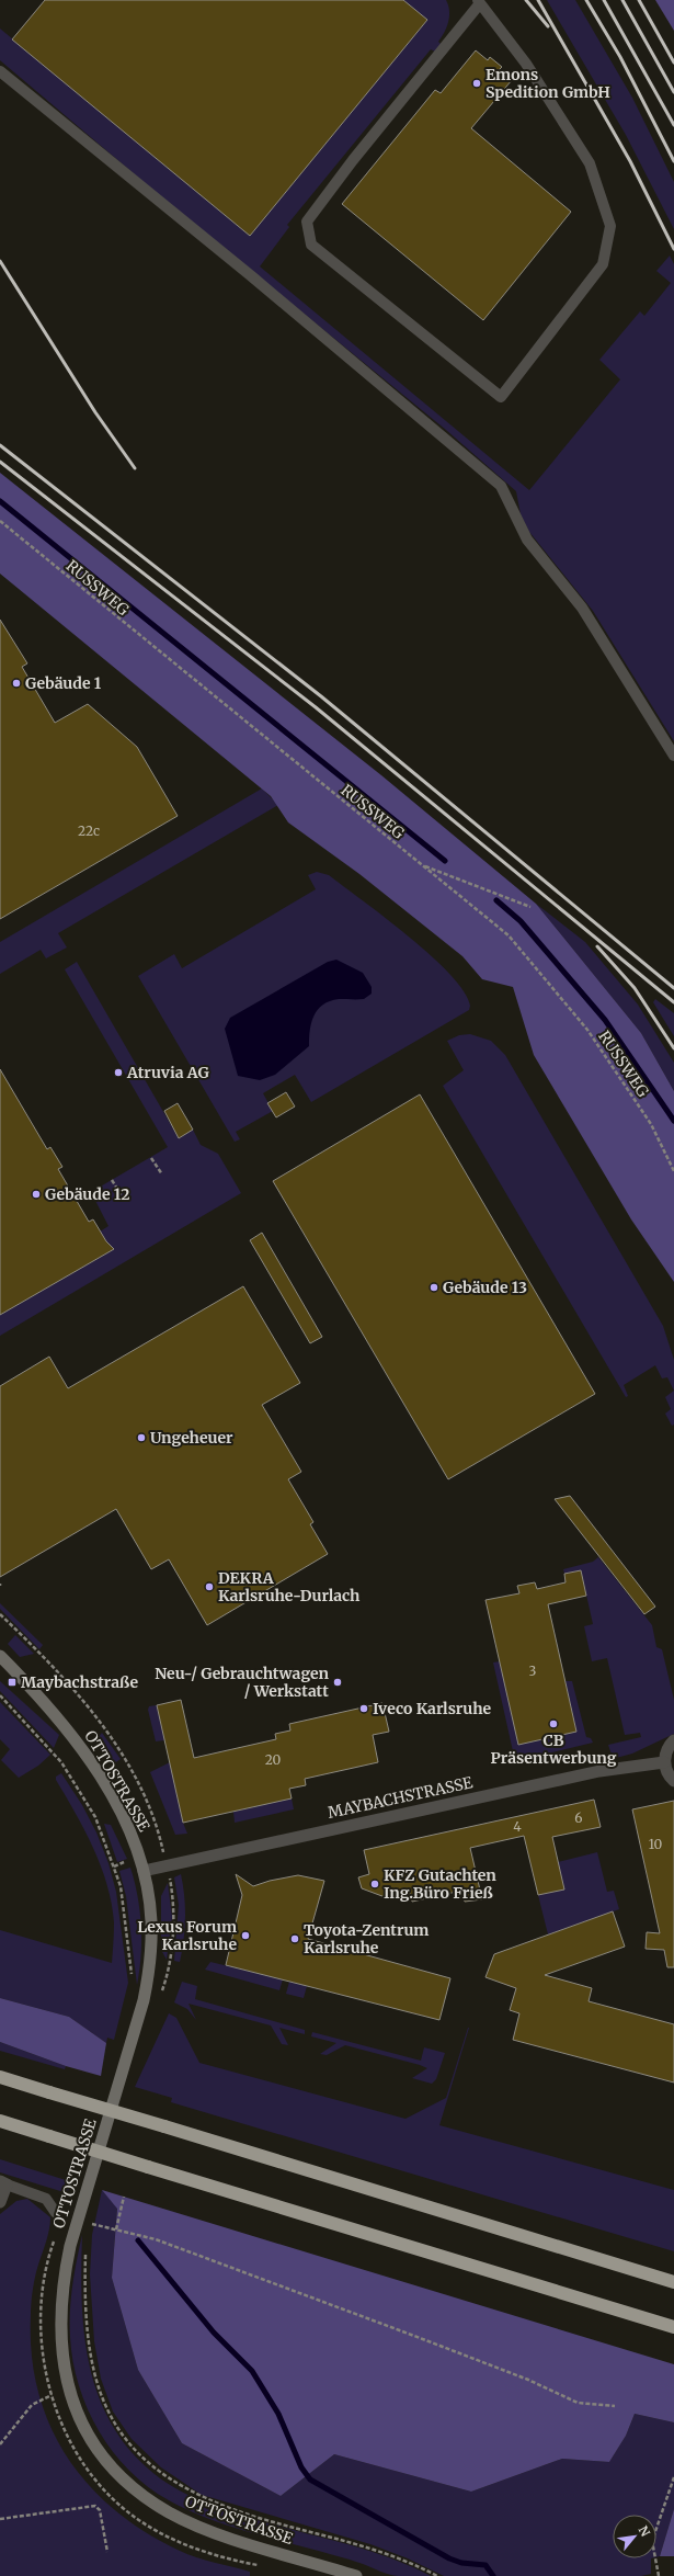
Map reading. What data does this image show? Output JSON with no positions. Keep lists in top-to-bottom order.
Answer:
{
  "streets": {
    "main road": ["OTTOSTRASSE"],
    "street": ["MAYBACHSTRASSE"],
    "path": ["RUSSWEG"]
  },
  "crossings": [
    ["OTTOSTRASSE", "MAYBACHSTRASSE"]
  ],
  "places": {
    "other": [
      "Emons Spedition GmbH",
      "Gebäude 1",
      "Atruvia AG",
      "Gebäude 12",
      "Gebäude 13",
      "Ungeheuer",
      "DEKRA Karlsruhe-Durlach",
      "Neu-/ Gebrauchtwagen / Werkstatt",
      "Iveco Karlsruhe",
      "CB Präsentwerbung",
      "KFZ Gutachten Ing.Büro Frieß",
      "Lexus Forum Karlsruhe",
      "Toyota-Zentrum Karlsruhe"
    ],
    "transit": ["Maybachstraße"]
  },
  "house_numbers": [
    "22c",
    "3",
    "20",
    "6",
    "4",
    "10"
  ],
  "north": "top right"
}
